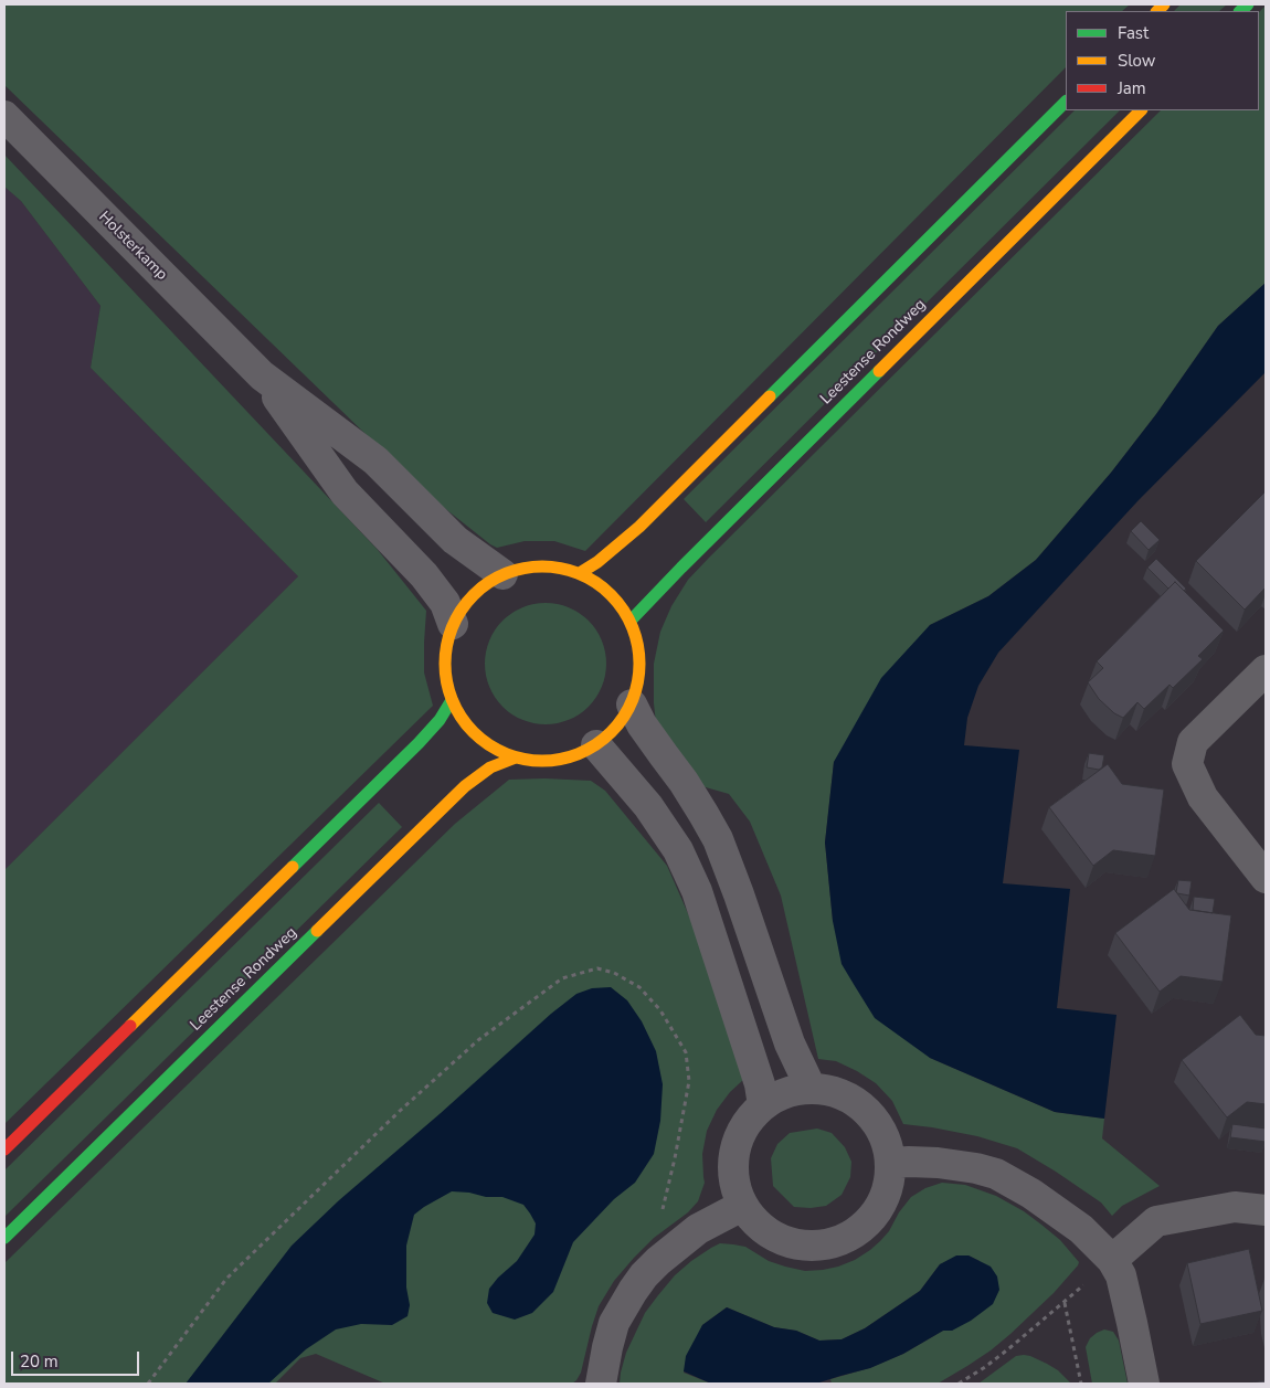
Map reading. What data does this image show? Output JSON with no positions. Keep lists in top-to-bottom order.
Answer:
{
  "streets": {
    "main road": ["Leestense Rondweg"],
    "street": ["Holsterkamp"]
  },
  "crossings": [
    ["Holsterkamp", "Leestense Rondweg"]
  ],
  "legend": ["Fast", "Slow", "Jam"],
  "scale_bar": "20 m"
}
